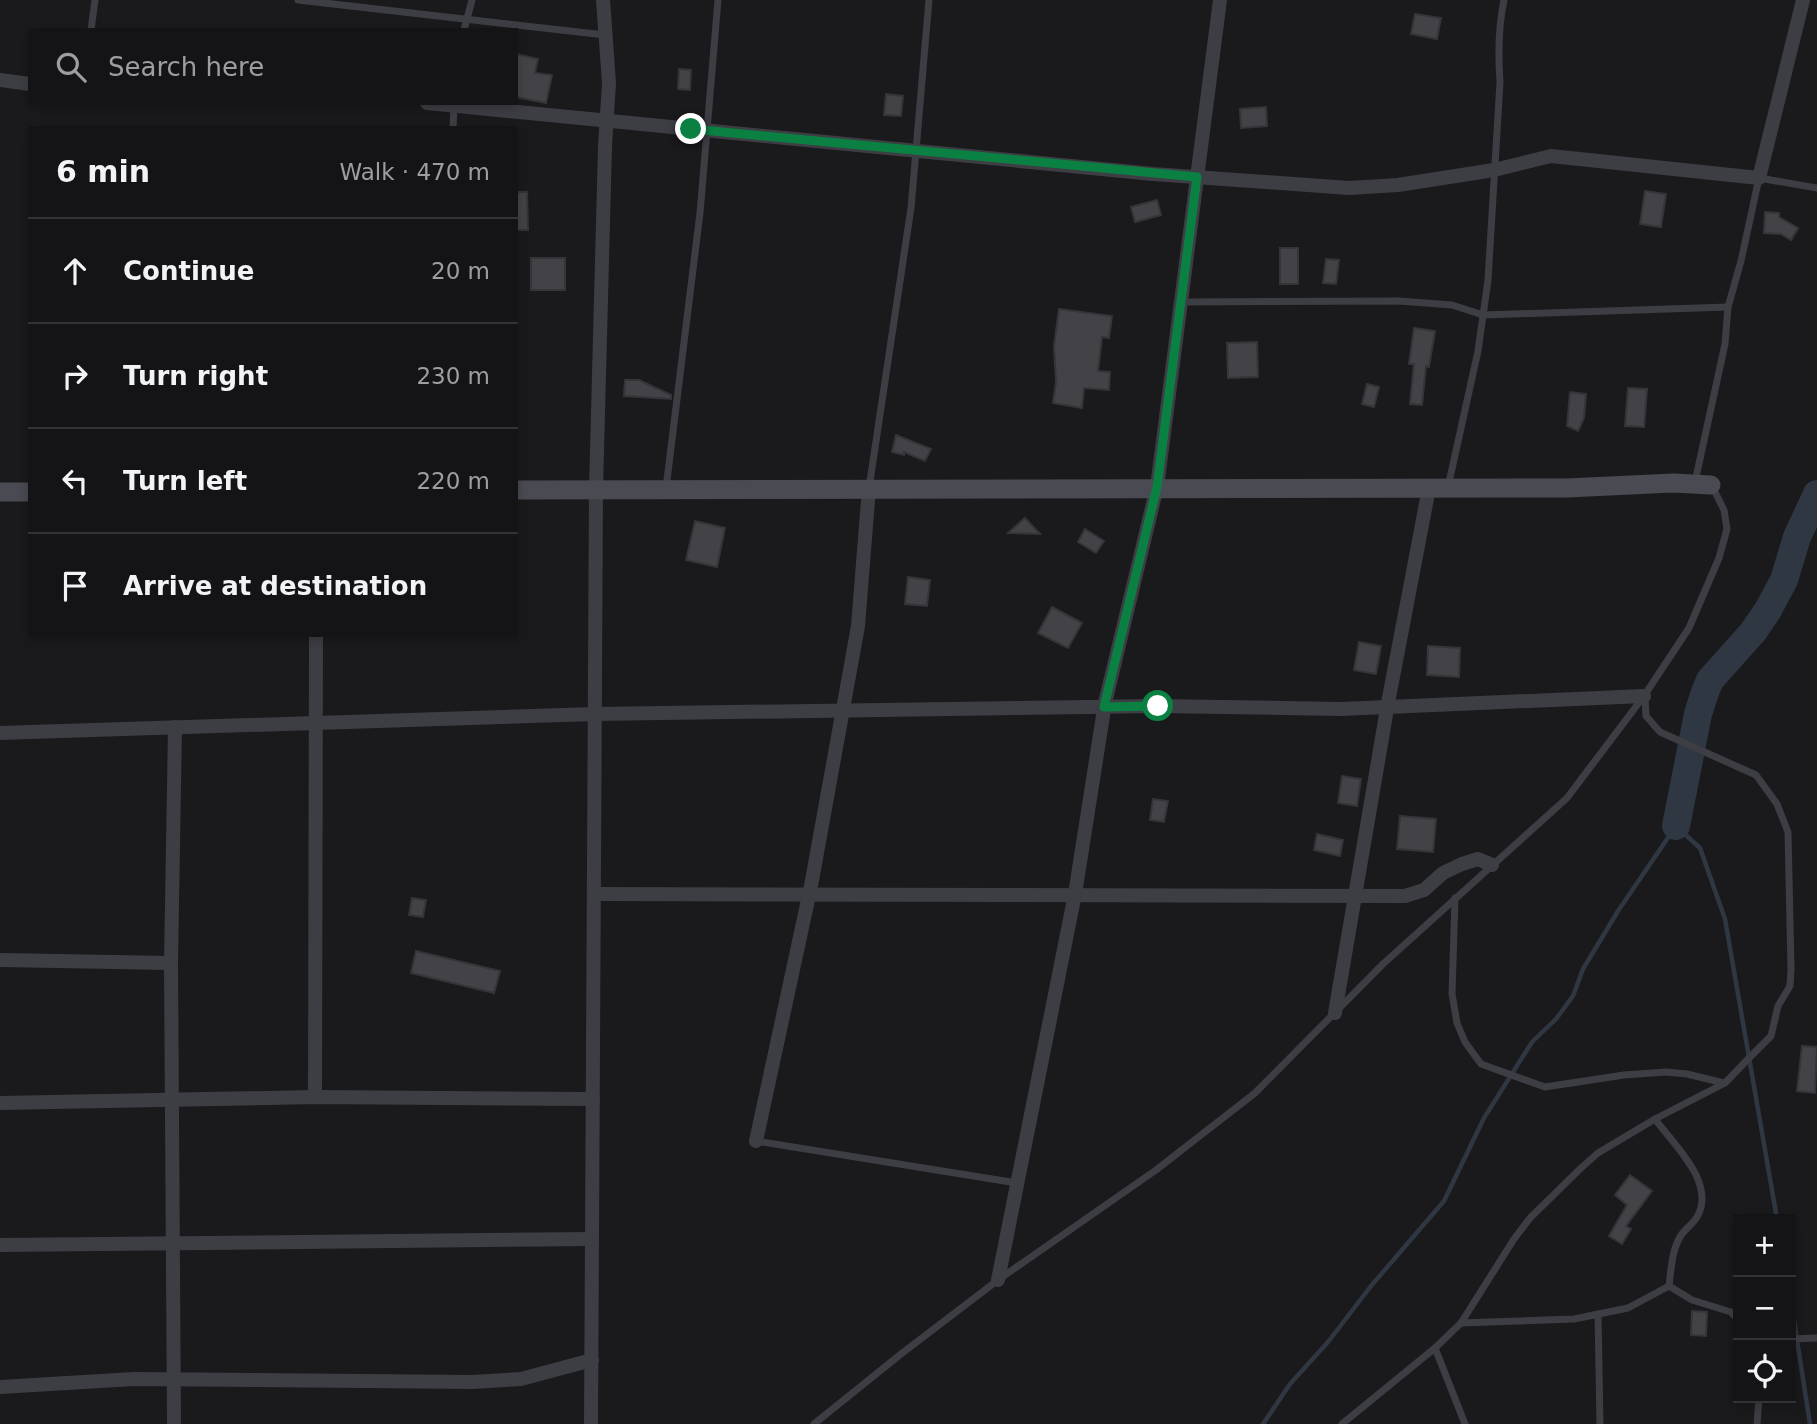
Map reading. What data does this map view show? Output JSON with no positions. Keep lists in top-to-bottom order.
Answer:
{
  "page": {
    "search": "Search here",
    "heading": ["6 min", "Walk · 470 m"],
    "list": [
      ["Continue", "20 m"],
      ["Turn right", "230 m"],
      ["Turn left", "220 m"],
      "Arrive at destination"
    ],
    "map_buttons": ["+", "−"]
  }
}
